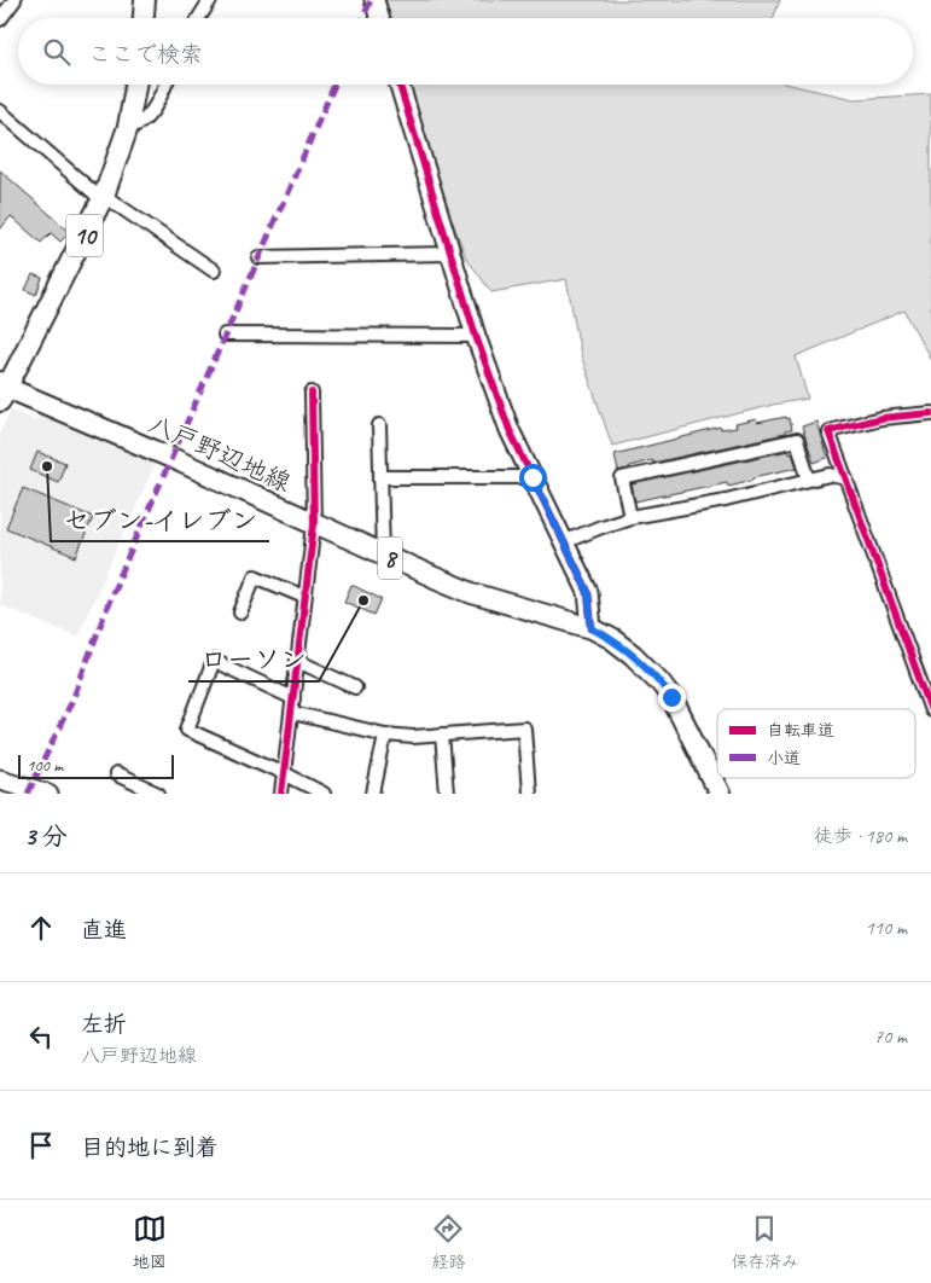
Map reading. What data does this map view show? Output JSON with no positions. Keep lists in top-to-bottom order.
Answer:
{
  "streets": {
    "main road": ["10", "八戸野辺地線", "8"]
  },
  "crossings": [
    ["10", "八戸野辺地線"]
  ],
  "places": ["セブン-イレブン", "ローソン"],
  "legend": ["自転車道", "小道"],
  "scale_bar": "100 m",
  "page": {
    "search": "ここで検索",
    "scale": "100 m",
    "heading": ["3 分", "徒歩 · 180 m"],
    "list": [
      ["直進", "110 m"],
      ["左折", "八戸野辺地線", "70 m"],
      "目的地に到着"
    ],
    "nav": ["地図", "経路", "保存済み"]
  }
}
